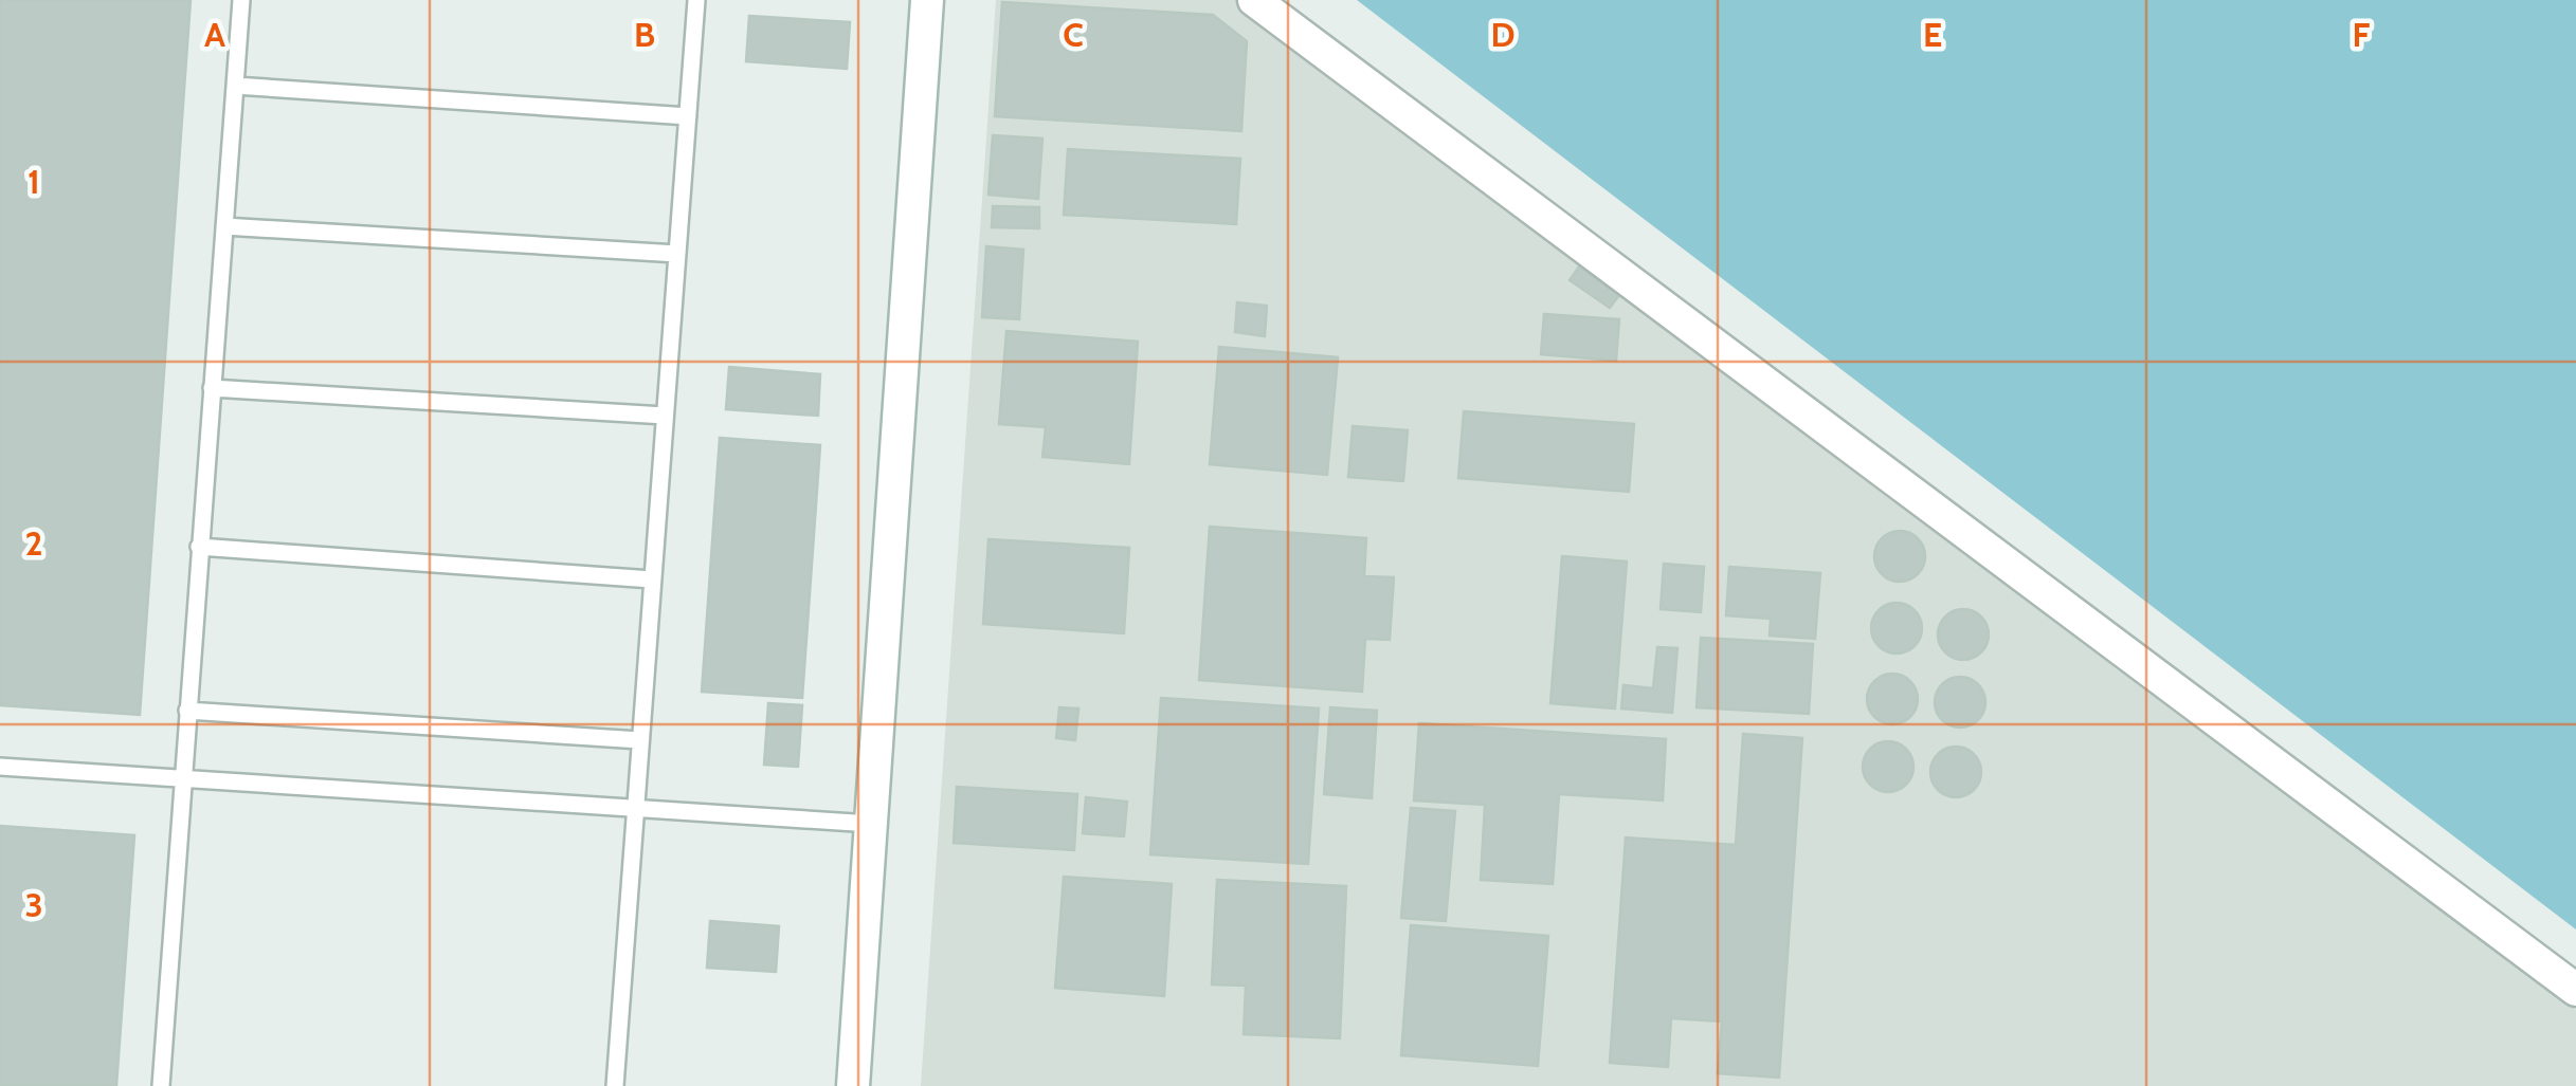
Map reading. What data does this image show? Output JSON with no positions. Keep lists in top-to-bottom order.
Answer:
{
  "grid": {
    "columns": [
      "A",
      "B",
      "C",
      "D",
      "E",
      "F"
    ],
    "rows": ["1", "2", "3"]
  }
}
